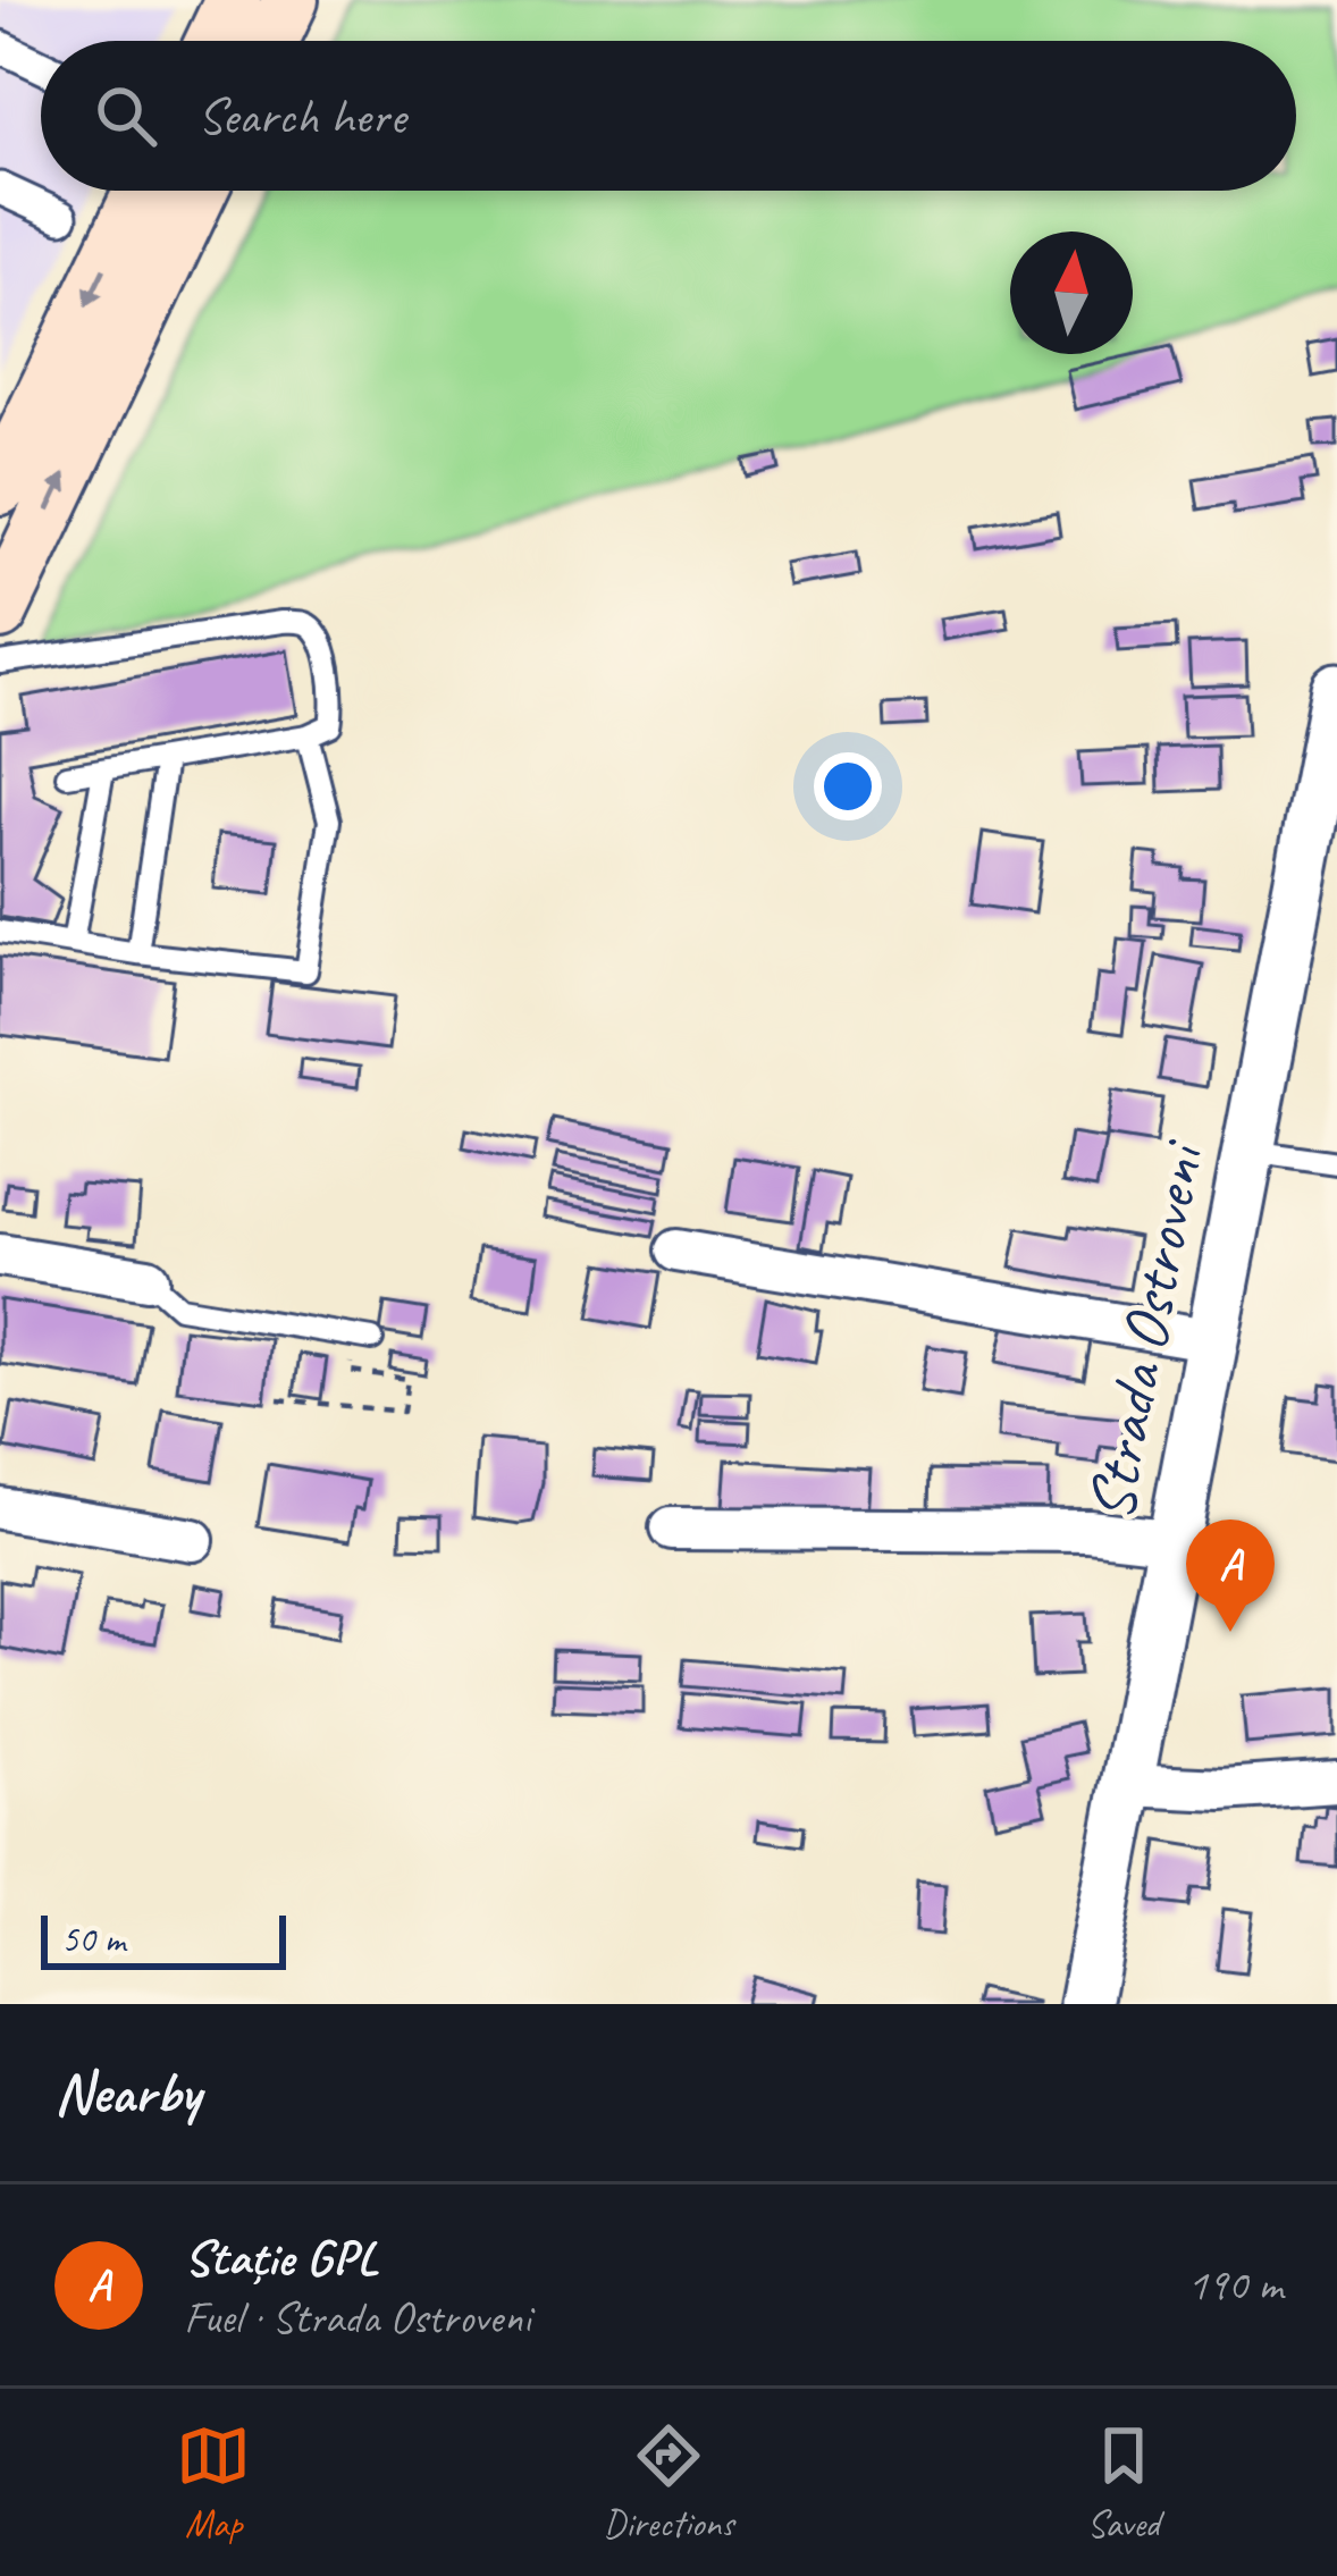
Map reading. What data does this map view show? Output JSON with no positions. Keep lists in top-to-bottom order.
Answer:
{
  "streets": {
    "street": ["Strada Ostroveni"]
  },
  "scale_bar": "50 m",
  "north": "top",
  "page": {
    "search": "Search here",
    "pins": "A",
    "scale": "50 m",
    "heading": "Nearby",
    "list": [
      {
        "mark": "A",
        "name": "Stație GPL",
        "note": "Fuel · Strada Ostroveni",
        "value": "190 m"
      }
    ],
    "nav": ["Map", "Directions", "Saved"]
  }
}
